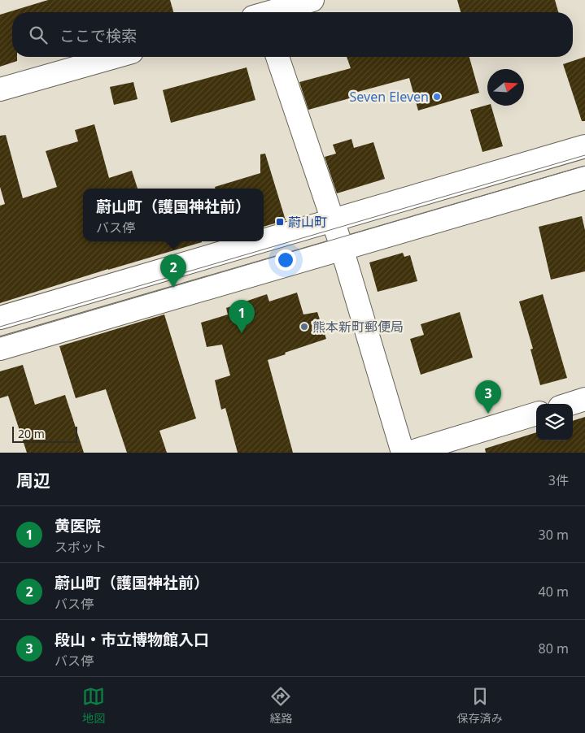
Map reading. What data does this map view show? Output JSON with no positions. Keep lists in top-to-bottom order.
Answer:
{
  "places": {
    "other": ["Seven Eleven", "熊本新町郵便局"],
    "transit": ["蔚山町"]
  },
  "scale_bar": "20 m",
  "north": "right",
  "page": {
    "search": "ここで検索",
    "popup": ["蔚山町（護国神社前）", "バス停"],
    "pins": ["2", "1", "3"],
    "scale": "20 m",
    "heading": ["周辺", "3件"],
    "list": [
      {
        "mark": "1",
        "name": "黄医院",
        "note": "スポット",
        "value": "30 m"
      },
      {
        "mark": "2",
        "name": "蔚山町（護国神社前）",
        "note": "バス停",
        "value": "40 m"
      },
      {
        "mark": "3",
        "name": "段山・市立博物館入口",
        "note": "バス停",
        "value": "80 m"
      }
    ],
    "nav": ["地図", "経路", "保存済み"]
  }
}
